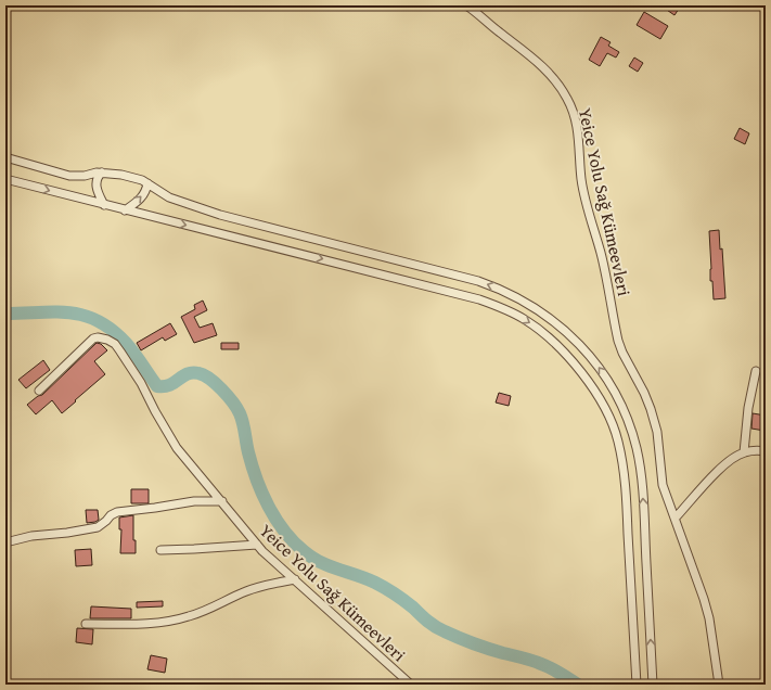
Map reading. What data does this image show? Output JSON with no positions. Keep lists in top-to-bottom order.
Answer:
{
  "streets": {
    "street": ["Yeice Yolu Sağ Kümeevleri"]
  }
}
